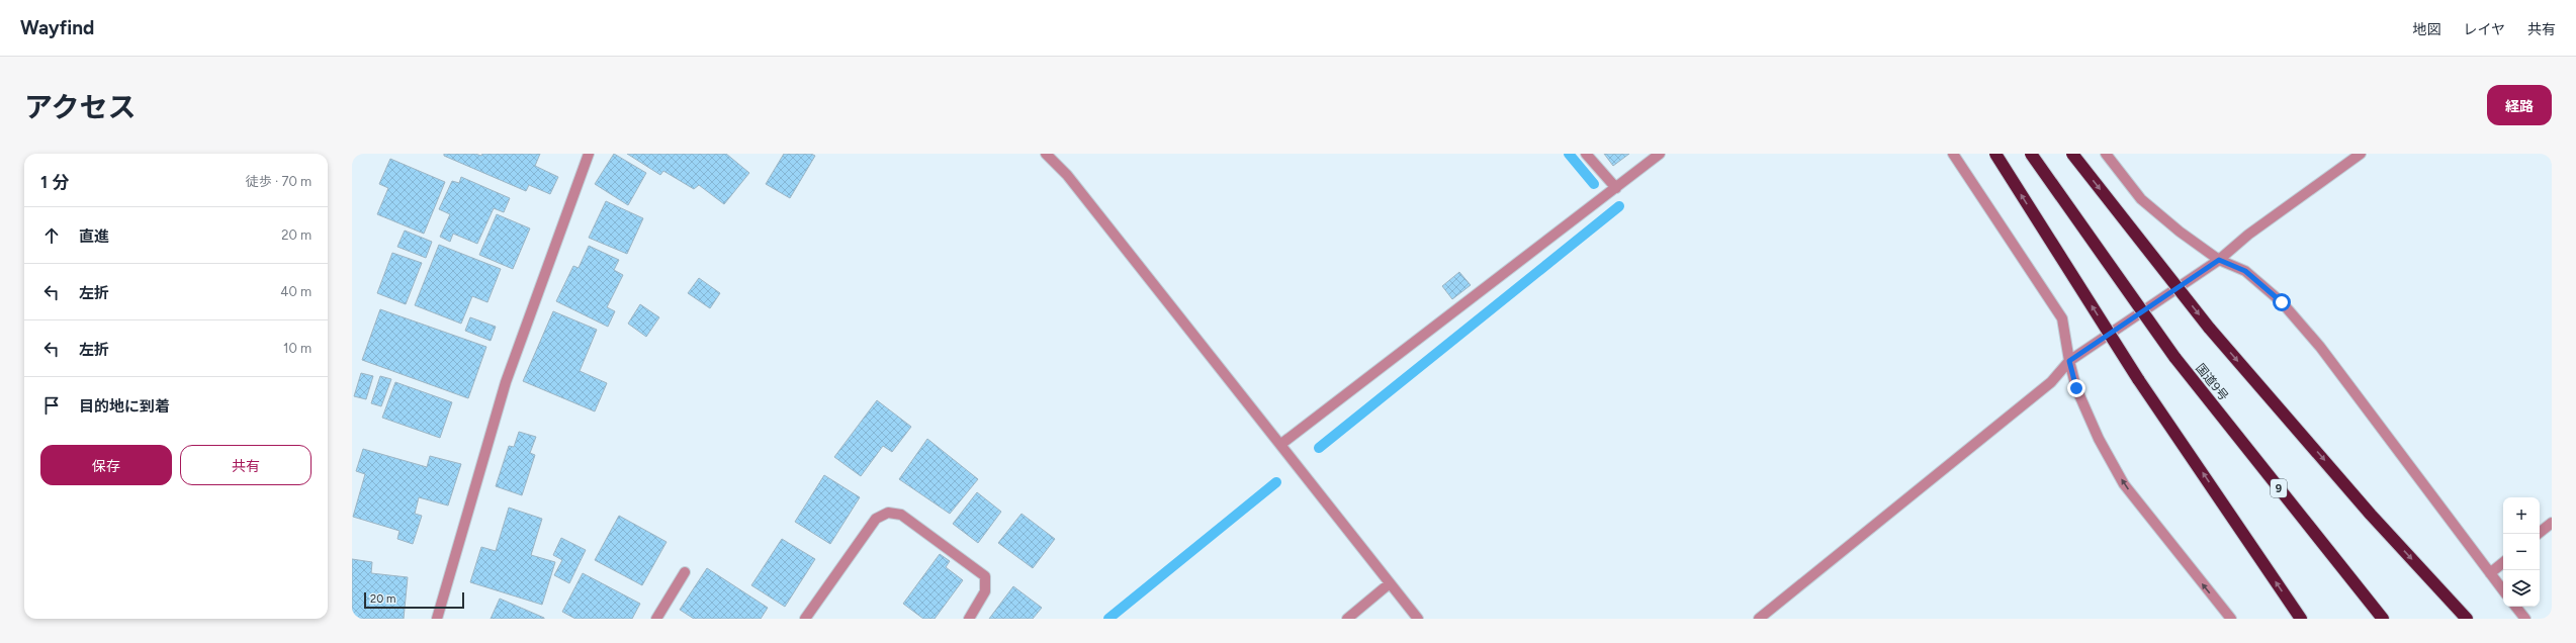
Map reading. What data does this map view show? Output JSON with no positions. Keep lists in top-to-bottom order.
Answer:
{
  "streets": {
    "highway": ["国道9号", "9"]
  },
  "scale_bar": "20 m",
  "page": {
    "header": "Wayfind",
    "nav": ["地図", "レイヤ", "共有"],
    "title": "アクセス",
    "buttons": [
      "経路",
      ["保存", "共有"]
    ],
    "heading": ["1 分", "徒歩 · 70 m"],
    "list": [
      ["直進", "20 m"],
      ["左折", "40 m"],
      ["左折", "10 m"],
      "目的地に到着"
    ],
    "map_buttons": ["+", "−"],
    "scale": "20 m"
  }
}
